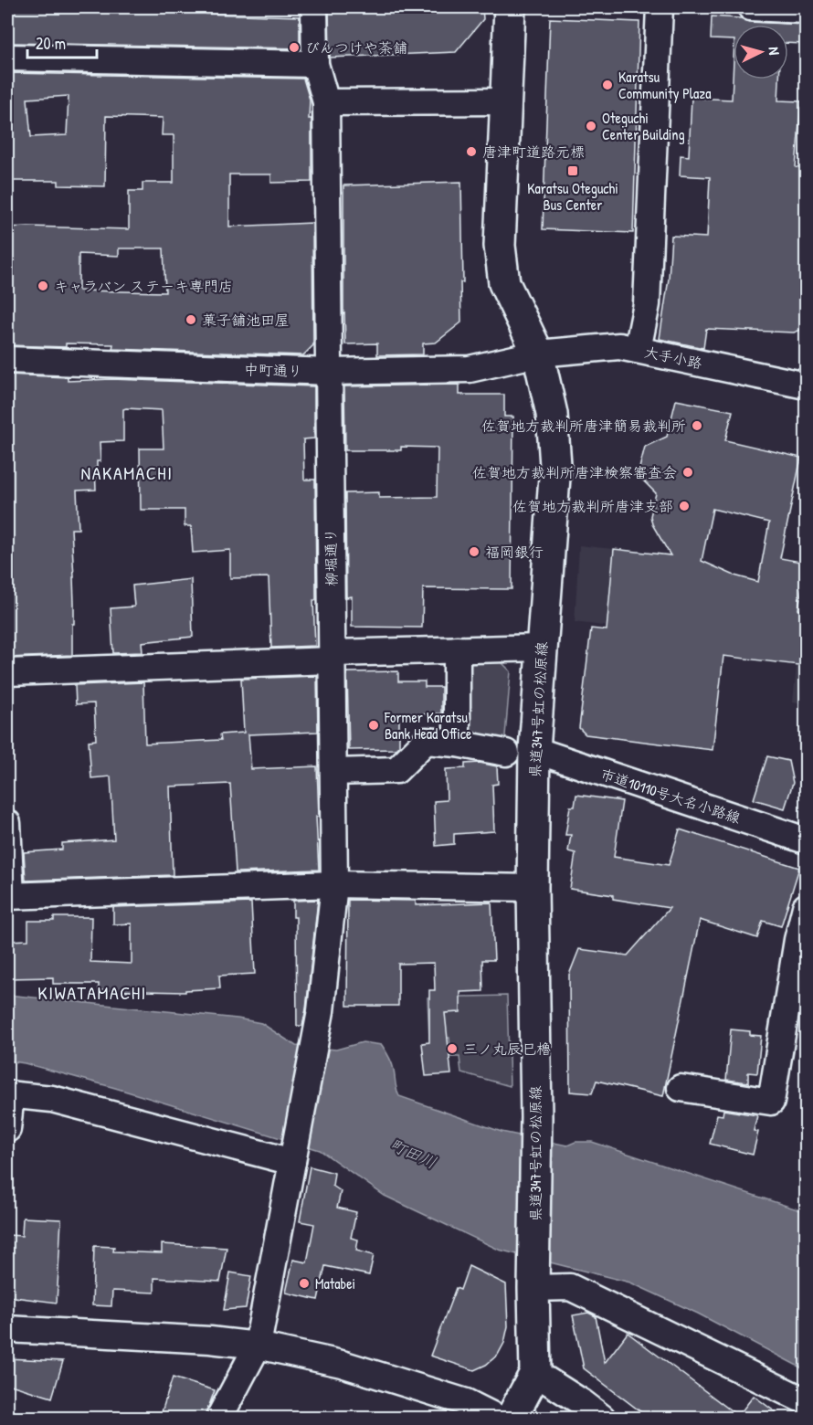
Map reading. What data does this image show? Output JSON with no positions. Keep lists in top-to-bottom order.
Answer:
{
  "streets": {
    "main road": ["県道347号虹の松原線"],
    "street": [
      "大手小路",
      "中町通り",
      "柳堀通り",
      "市道10110号大名小路線"
    ]
  },
  "crossings": [
    ["大手小路", "中町通り"],
    ["大手小路", "県道347号虹の松原線"],
    ["中町通り", "柳堀通り"],
    ["中町通り", "県道347号虹の松原線"],
    ["柳堀通り", "市道10110号大名小路線"],
    ["県道347号虹の松原線", "市道10110号大名小路線"]
  ],
  "districts": ["NAKAMACHI", "KIWATAMACHI"],
  "water": ["町田川"],
  "places": {
    "other": [
      "びんつけや茶舗",
      "Karatsu Community Plaza",
      "Oteguchi Center Building",
      "唐津町道路元標",
      "キャラバン ステーキ専門店",
      "菓子舗池田屋",
      "佐賀地方裁判所唐津簡易裁判所",
      "佐賀地方裁判所唐津検察審査会",
      "佐賀地方裁判所唐津支部",
      "福岡銀行",
      "Former Karatsu Bank Head Office",
      "三ノ丸辰巳櫓",
      "Matabei"
    ],
    "transit": ["Karatsu Oteguchi Bus Center"]
  },
  "scale_bar": "20 m",
  "north": "right"
}
